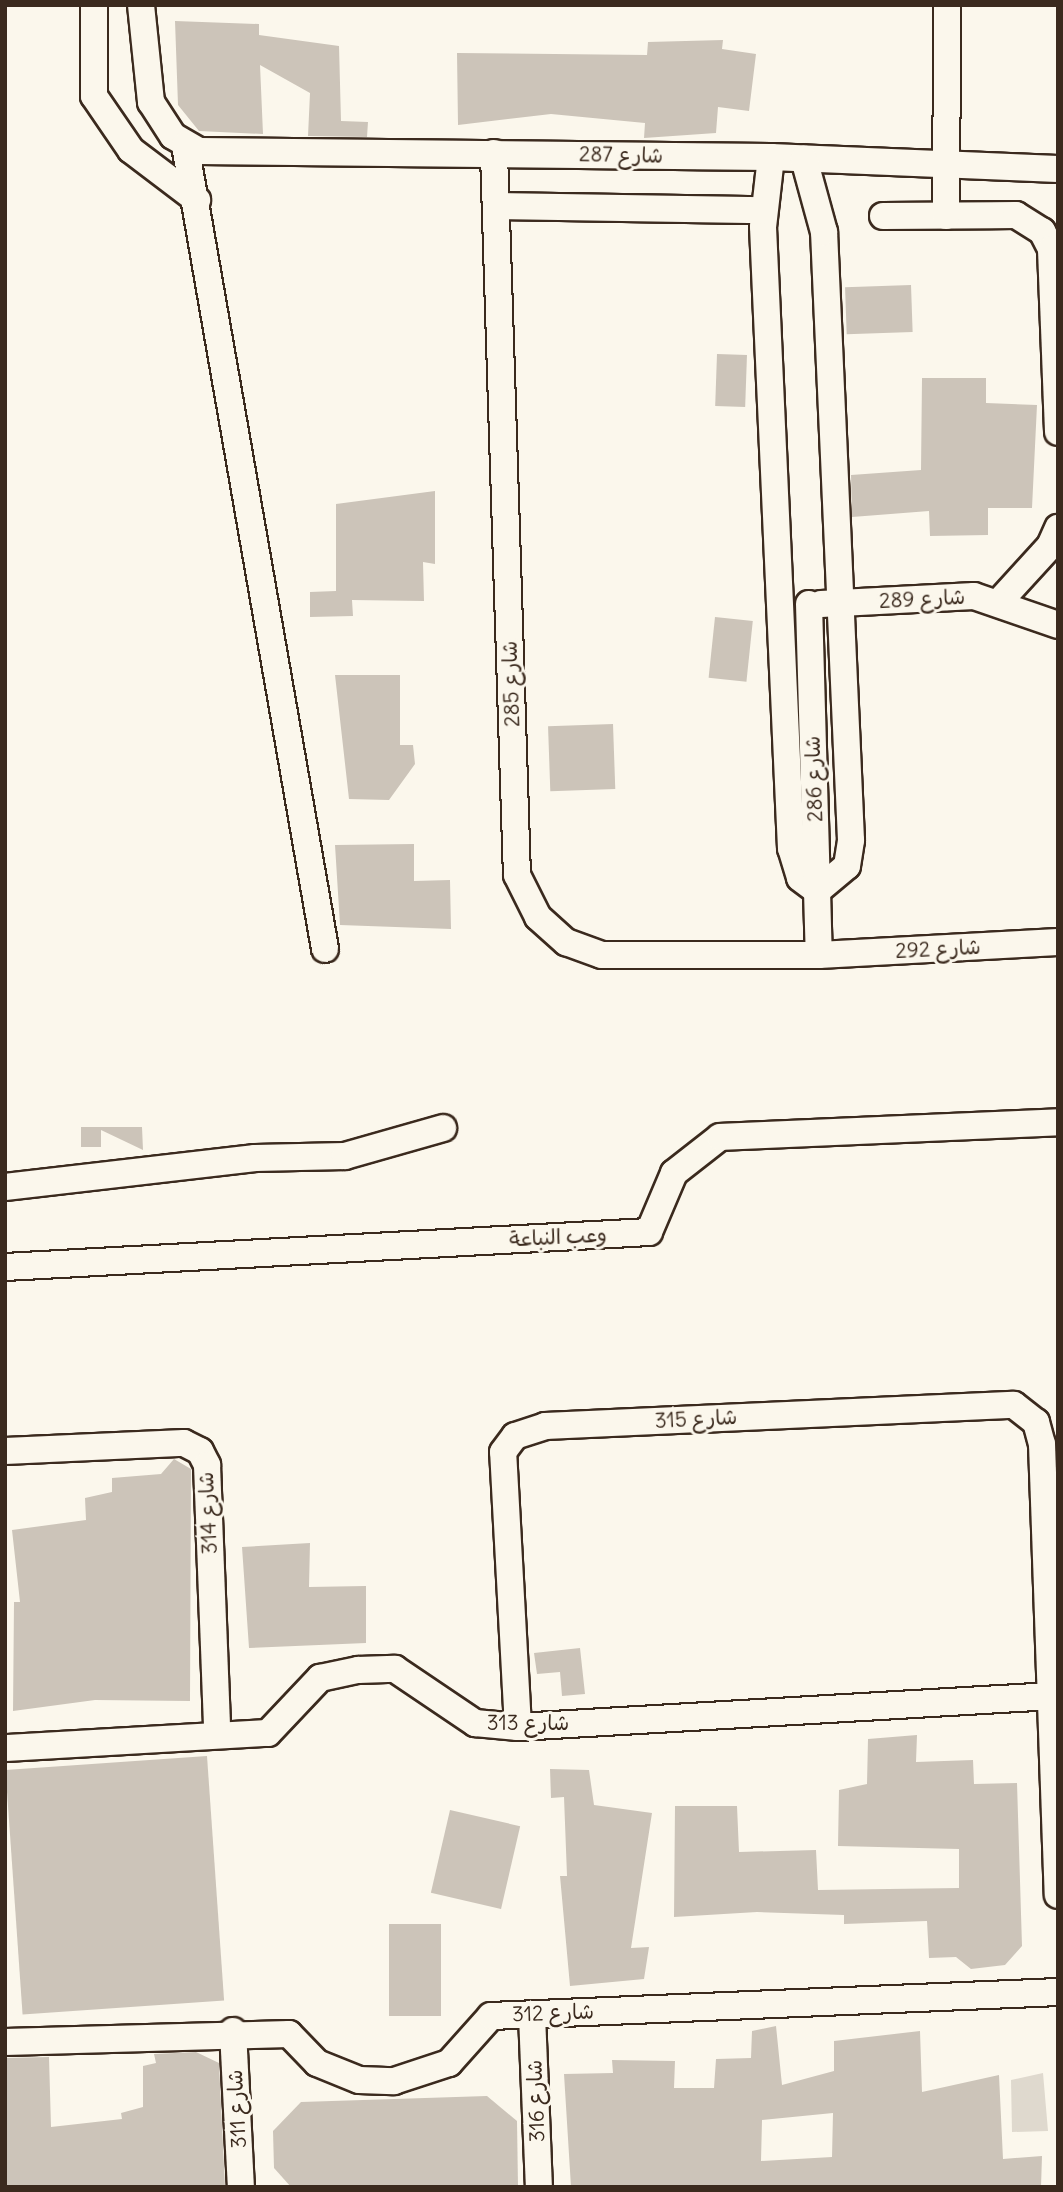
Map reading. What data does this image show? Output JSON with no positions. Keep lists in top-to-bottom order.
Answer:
{
  "streets": {
    "street": [
      "شارع 287",
      "شارع 289",
      "شارع 285",
      "شارع 286",
      "شارع 292",
      "وعب النباعة",
      "شارع 315",
      "شارع 314",
      "شارع 313",
      "شارع 312",
      "شارع 316",
      "شارع 311"
    ]
  },
  "crossings": [
    ["شارع 287", "شارع 285"],
    ["شارع 289", "شارع 286"],
    ["شارع 285", "شارع 286"],
    ["شارع 285", "شارع 292"],
    ["شارع 286", "شارع 292"],
    ["شارع 315", "شارع 313"],
    ["شارع 314", "شارع 313"],
    ["شارع 312", "شارع 316"],
    ["شارع 312", "شارع 311"]
  ]
}
